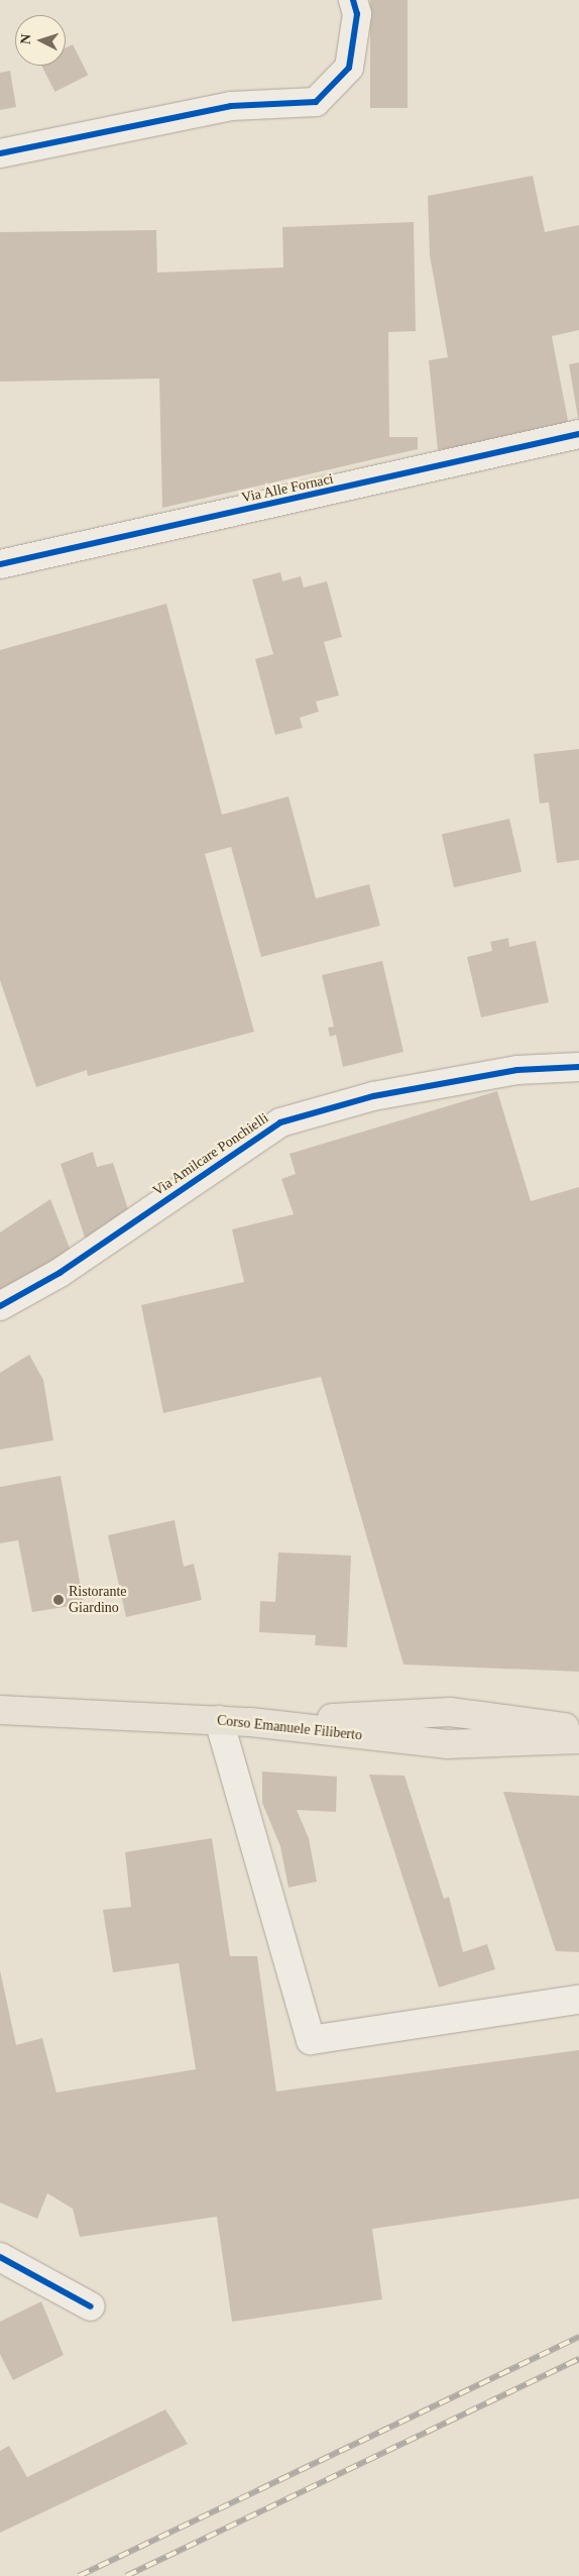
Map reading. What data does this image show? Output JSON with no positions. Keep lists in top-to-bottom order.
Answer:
{
  "streets": {
    "main road": ["Corso Emanuele Filiberto"],
    "street": ["Via Alle Fornaci", "Via Amilcare Ponchielli"]
  },
  "places": ["Ristorante Giardino"],
  "north": "left"
}
